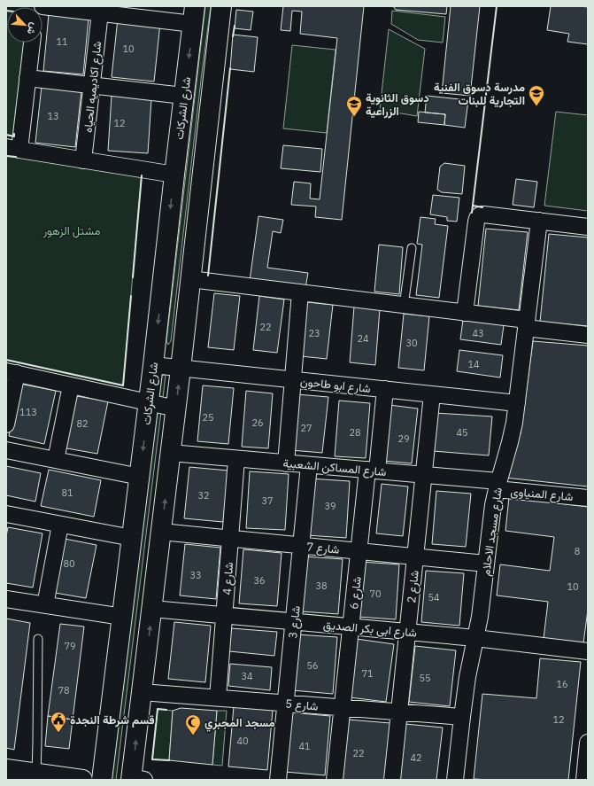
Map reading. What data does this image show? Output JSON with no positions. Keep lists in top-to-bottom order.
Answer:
{
  "streets": {
    "main road": ["شارع الشركات"],
    "street": [
      "شارع اكاديميه الحياه",
      "شارع ابو طاحون",
      "شارع المساكن الشعبية",
      "شارع المنياوى",
      "شارع مسجد الاحلام",
      "شارع 7",
      "شارع 4",
      "شارع 2",
      "شارع 6",
      "شارع 3",
      "شارع ابى بكر الصديق",
      "شارع 5"
    ]
  },
  "crossings": [
    ["شارع الشركات", "شارع ابو طاحون"],
    ["شارع ابو طاحون", "شارع مسجد الاحلام"],
    ["شارع ابو طاحون", "شارع 2"],
    ["شارع ابو طاحون", "شارع 6"],
    ["شارع المساكن الشعبية", "شارع المنياوى"],
    ["شارع المساكن الشعبية", "شارع مسجد الاحلام"],
    ["شارع المساكن الشعبية", "شارع 4"],
    ["شارع المساكن الشعبية", "شارع 2"],
    ["شارع المساكن الشعبية", "شارع 6"],
    ["شارع المساكن الشعبية", "شارع 3"],
    ["شارع المنياوى", "شارع مسجد الاحلام"],
    ["شارع مسجد الاحلام", "شارع 7"],
    ["شارع مسجد الاحلام", "شارع ابى بكر الصديق"],
    ["شارع مسجد الاحلام", "شارع 5"],
    ["شارع 7", "شارع 4"],
    ["شارع 7", "شارع 2"],
    ["شارع 7", "شارع 6"],
    ["شارع 7", "شارع 3"],
    ["شارع 4", "شارع ابى بكر الصديق"],
    ["شارع 4", "شارع 5"],
    ["شارع 2", "شارع ابى بكر الصديق"],
    ["شارع 2", "شارع 5"],
    ["شارع 6", "شارع ابى بكر الصديق"],
    ["شارع 6", "شارع 5"],
    ["شارع 3", "شارع ابى بكر الصديق"],
    ["شارع 3", "شارع 5"]
  ],
  "parks": ["مشتل الزهور"],
  "places": {
    "school or university": ["مدرسة دسوق الفنية التجارية للبنات", "دسوق الثانوية الزراعية"],
    "public building": ["قسم شرطة النجدة"],
    "mosque": ["مسجد المجبري"]
  },
  "house_numbers": [
    "11",
    "10",
    "13",
    "12",
    "22",
    "23",
    "43",
    "24",
    "30",
    "14",
    "113",
    "25",
    "26",
    "82",
    "27",
    "28",
    "45",
    "29",
    "81",
    "32",
    "37",
    "39",
    "8",
    "80",
    "33",
    "36",
    "38",
    "10",
    "70",
    "54",
    "79",
    "56",
    "71",
    "34",
    "55",
    "16",
    "78",
    "12",
    "40",
    "41",
    "22",
    "42"
  ],
  "north": "bottom right"
}
